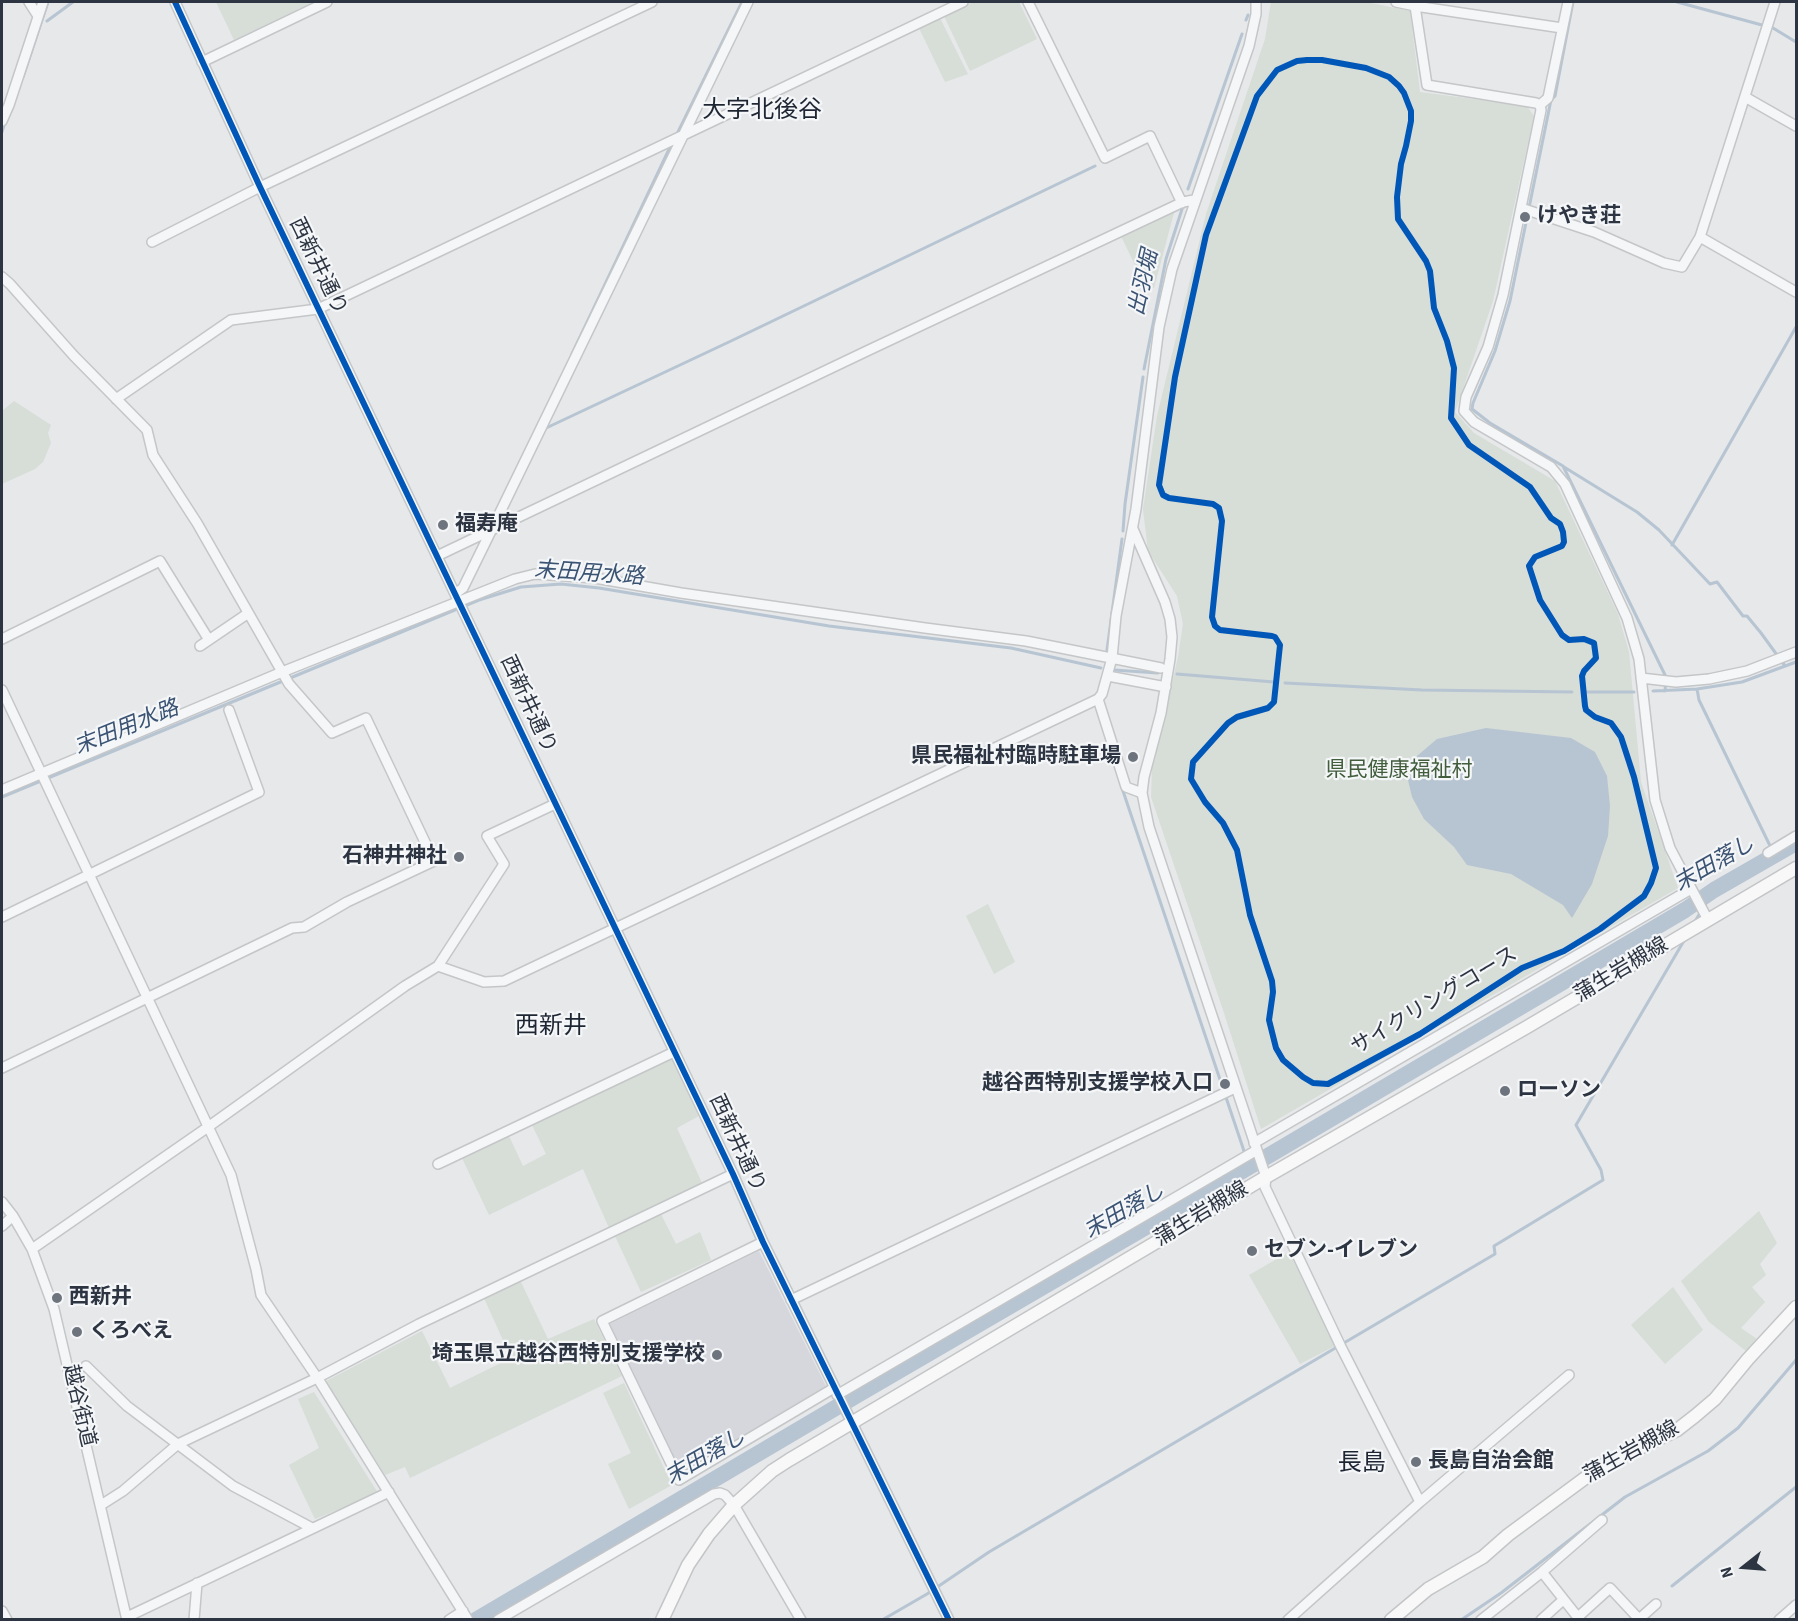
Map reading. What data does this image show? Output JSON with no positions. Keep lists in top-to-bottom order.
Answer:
{
  "streets": {
    "main road": ["蒲生岩槻線"],
    "street": ["西新井通り", "越谷街道"],
    "cycle path": ["サイクリングコース"]
  },
  "crossings": [
    ["西新井通り", "蒲生岩槻線"]
  ],
  "districts": ["大字北後谷", "西新井", "長島"],
  "water": ["出羽堀", "末田用水路", "末田落し"],
  "parks": ["県民健康福祉村"],
  "places": [
    "けやき荘",
    "福寿庵",
    "県民福祉村臨時駐車場",
    "石神井神社",
    "越谷西特別支援学校入口",
    "ローソン",
    "セブン-イレブン",
    "西新井",
    "くろべえ",
    "埼玉県立越谷西特別支援学校",
    "長島自治会館"
  ],
  "north": "left"
}
